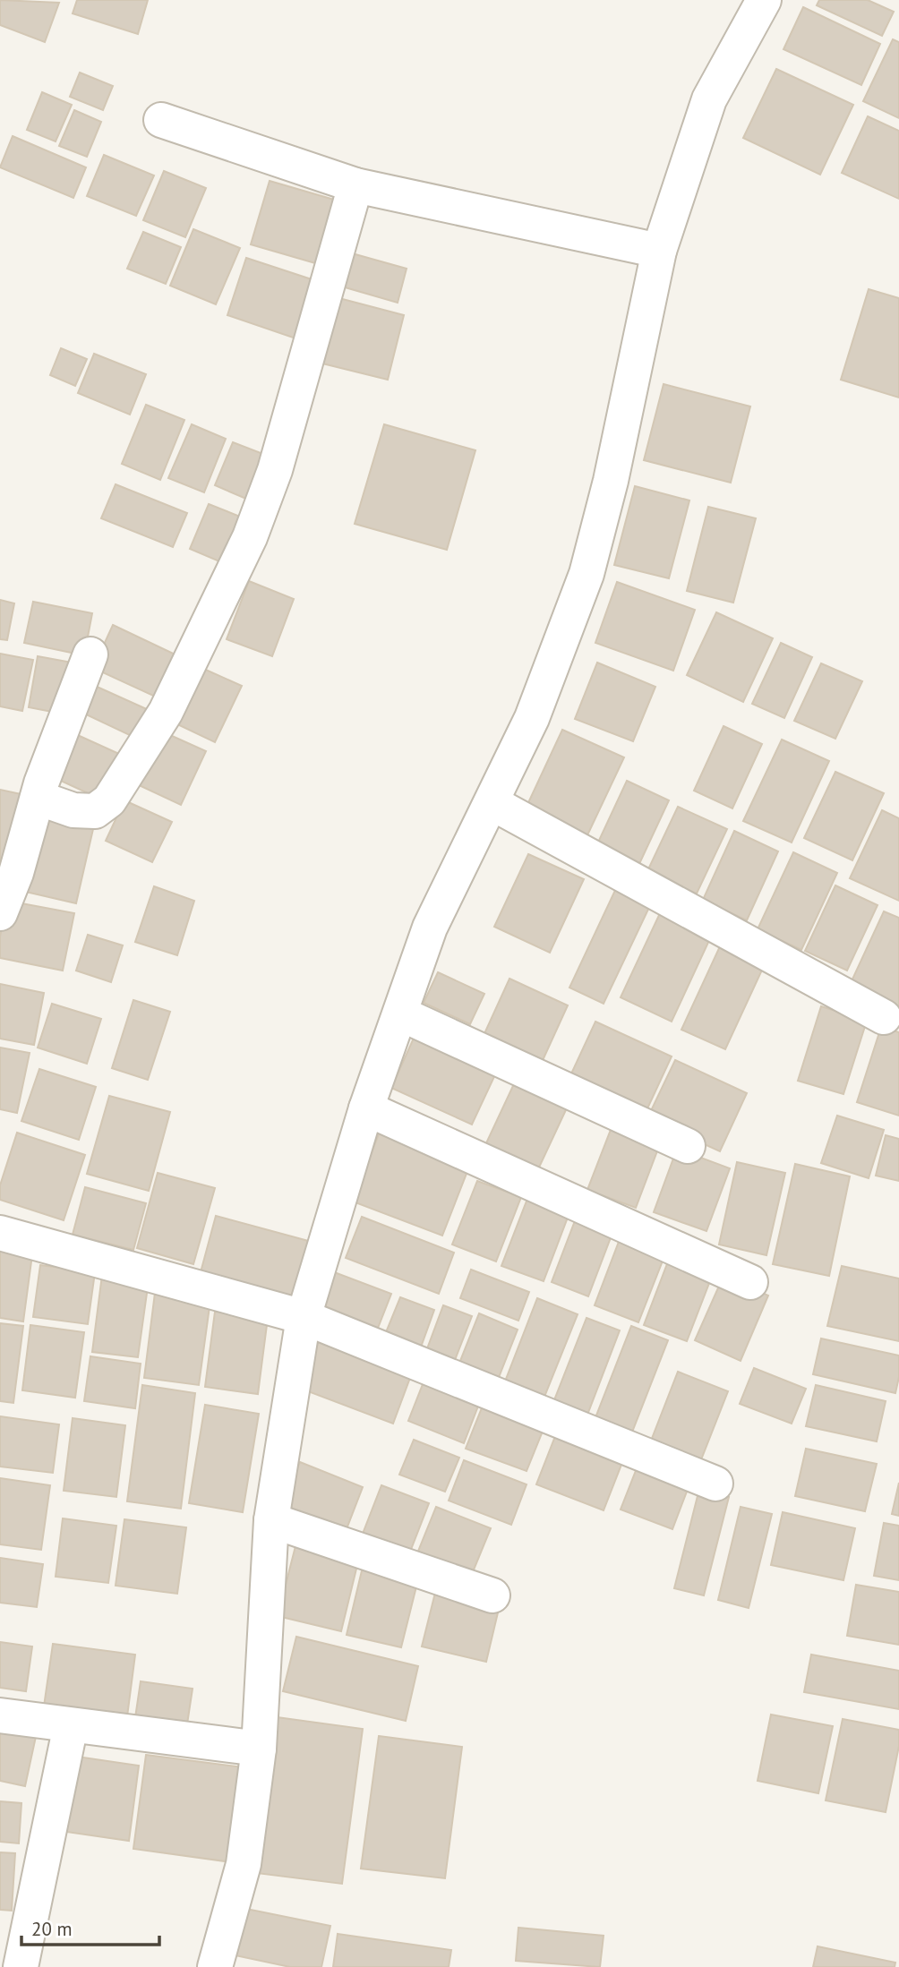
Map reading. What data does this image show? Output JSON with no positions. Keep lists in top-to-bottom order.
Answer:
{
  "scale_bar": "20 m"
}
